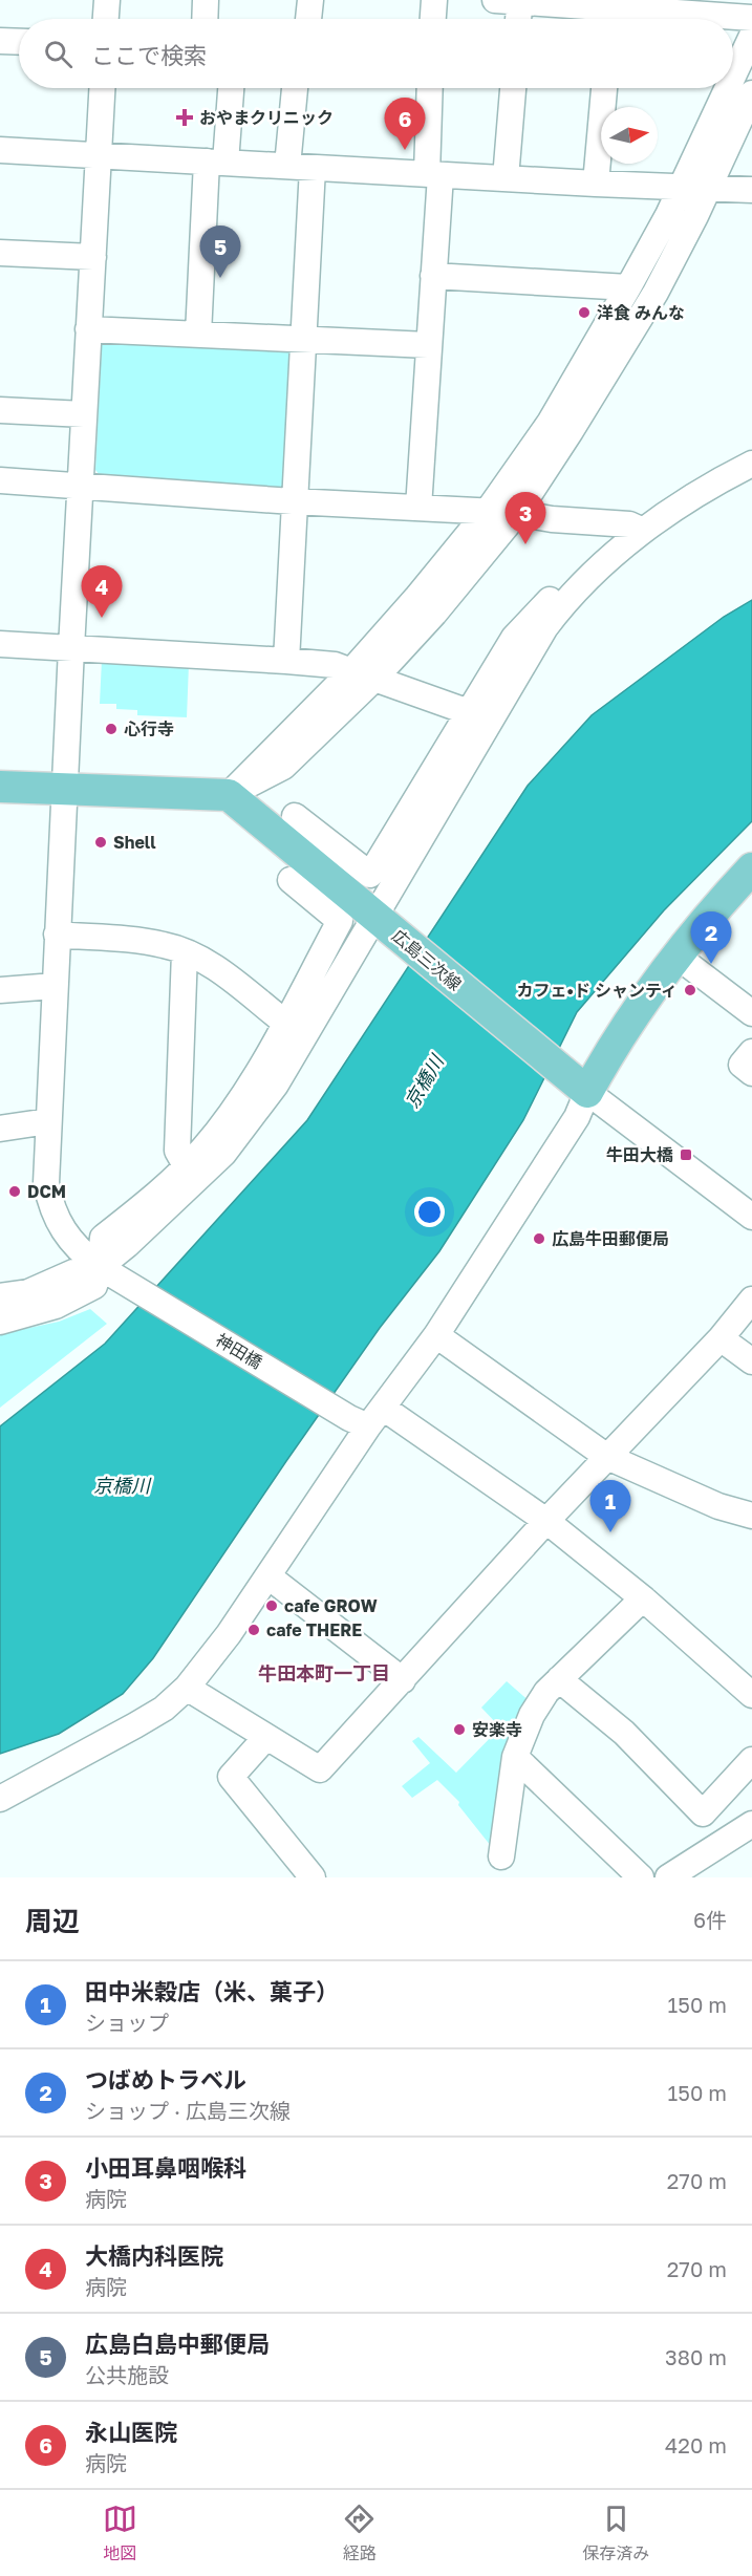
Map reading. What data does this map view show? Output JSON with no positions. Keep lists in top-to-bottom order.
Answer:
{
  "streets": {
    "main road": ["広島三次線"],
    "street": ["神田橋"]
  },
  "districts": ["牛田本町一丁目"],
  "water": ["京橋川"],
  "places": {
    "health": ["おやまクリニック"],
    "other": [
      "洋食 みんな",
      "心行寺",
      "Shell",
      "カフェ•ド シャンティ",
      "DCM",
      "広島牛田郵便局",
      "cafe GROW",
      "cafe THERE",
      "安楽寺"
    ],
    "transit": ["牛田大橋"]
  },
  "north": "right",
  "page": {
    "search": "ここで検索",
    "pins": [
      "6",
      "5",
      "3",
      "4",
      "2",
      "1"
    ],
    "heading": ["周辺", "6件"],
    "list": [
      {
        "mark": "1",
        "name": "田中米穀店（米、菓子）",
        "note": "ショップ",
        "value": "150 m"
      },
      {
        "mark": "2",
        "name": "つばめトラベル",
        "note": "ショップ · 広島三次線",
        "value": "150 m"
      },
      {
        "mark": "3",
        "name": "小田耳鼻咽喉科",
        "note": "病院",
        "value": "270 m"
      },
      {
        "mark": "4",
        "name": "大橋内科医院",
        "note": "病院",
        "value": "270 m"
      },
      {
        "mark": "5",
        "name": "広島白島中郵便局",
        "note": "公共施設",
        "value": "380 m"
      },
      {
        "mark": "6",
        "name": "永山医院",
        "note": "病院",
        "value": "420 m"
      }
    ],
    "nav": ["地図", "経路", "保存済み"]
  }
}
